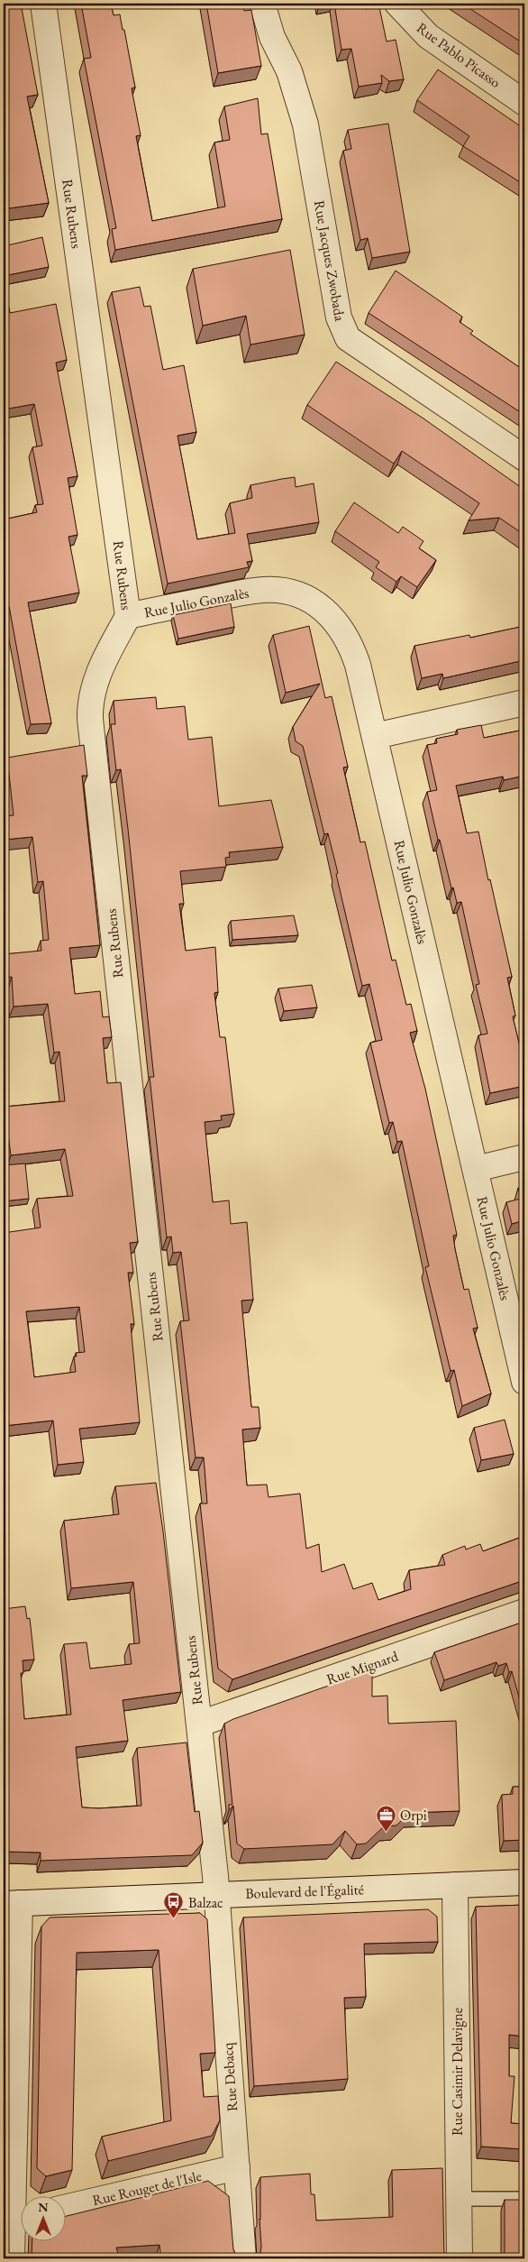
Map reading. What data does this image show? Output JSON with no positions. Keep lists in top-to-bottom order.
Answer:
{
  "streets": {
    "street": [
      "Rue Pablo Picasso",
      "Rue Rubens",
      "Rue Jacques Zwobada",
      "Rue Julio Gonzalès",
      "Rue Mignard",
      "Boulevard de l'Égalité",
      "Rue Casimir Delavigne",
      "Rue Debacq",
      "Rue Rouget de l'Isle"
    ]
  },
  "crossings": [
    ["Rue Rubens", "Rue Julio Gonzalès"],
    ["Rue Rubens", "Rue Mignard"],
    ["Rue Rubens", "Boulevard de l'Égalité"],
    ["Rue Rubens", "Rue Debacq"],
    ["Boulevard de l'Égalité", "Rue Casimir Delavigne"],
    ["Boulevard de l'Égalité", "Rue Debacq"],
    ["Rue Debacq", "Rue Rouget de l'Isle"]
  ],
  "places": {
    "office": ["Orpi"],
    "bus stop": ["Balzac"]
  },
  "north": "top"
}
